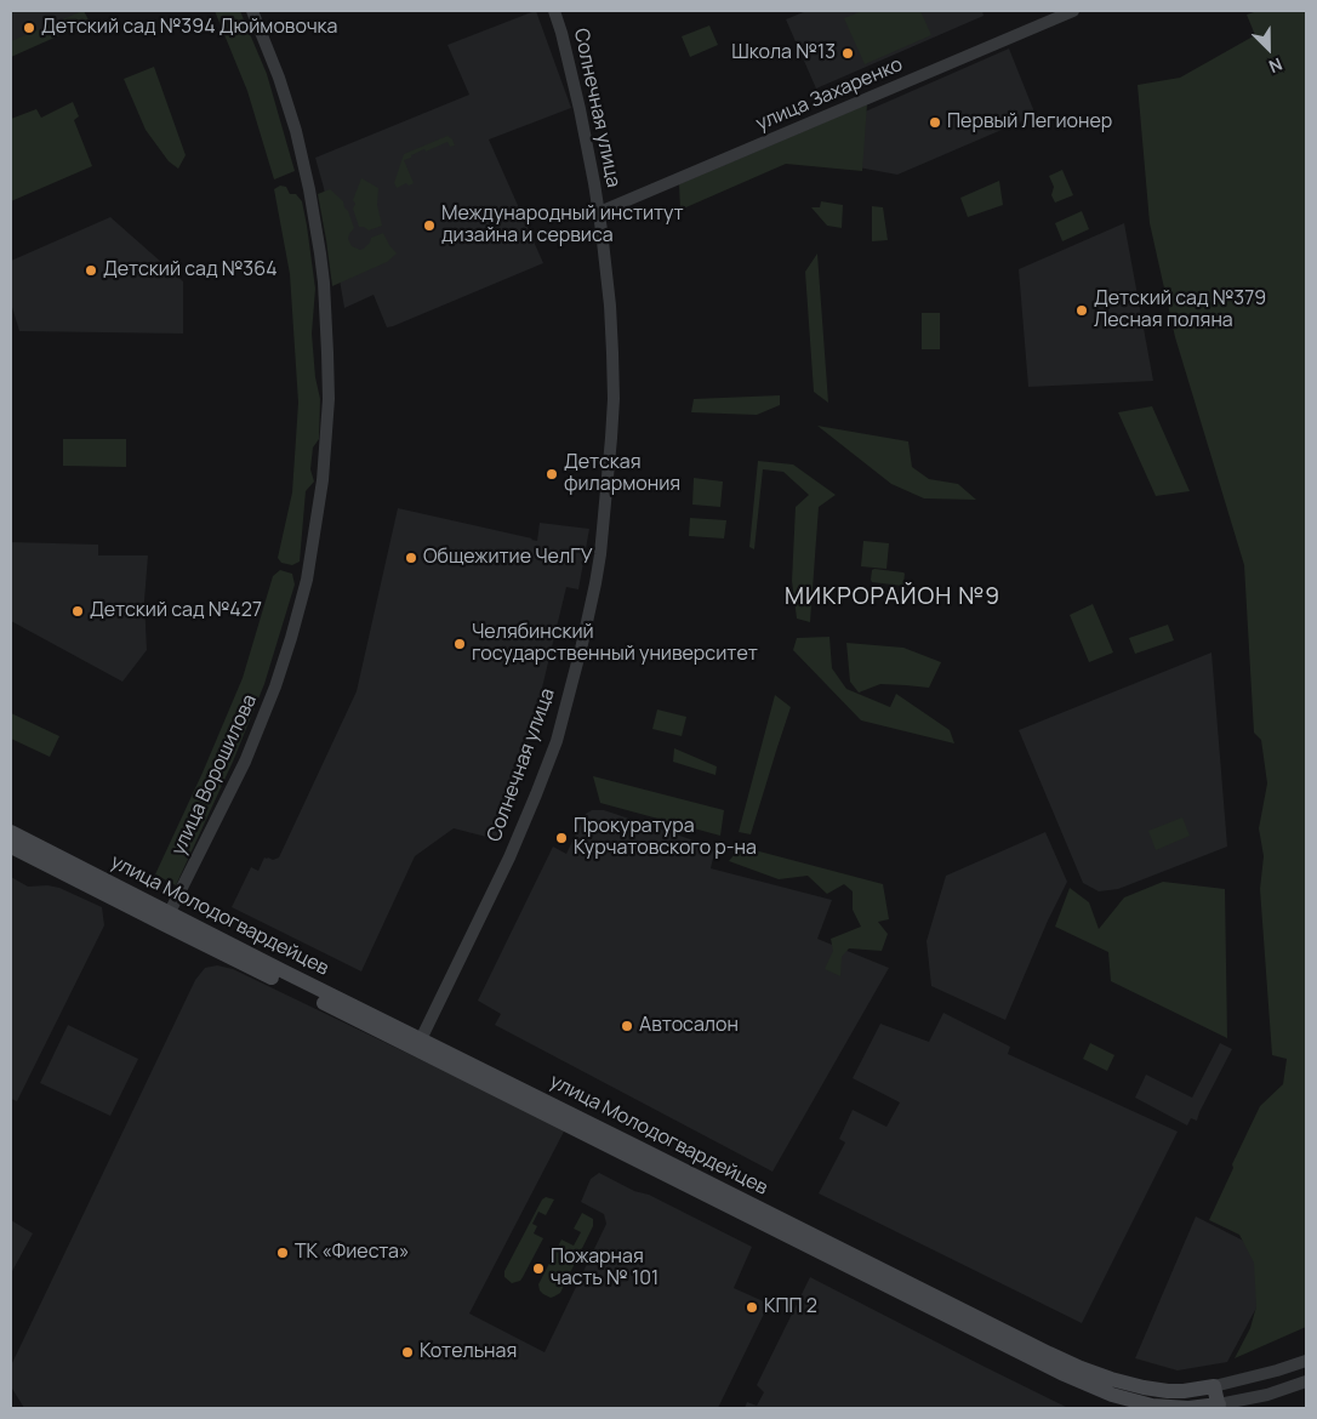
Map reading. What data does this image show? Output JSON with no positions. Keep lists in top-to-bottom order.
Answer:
{
  "streets": {
    "main road": ["улица Молодогвардейцев"],
    "street": ["улица Захаренко", "Солнечная улица", "улица Ворошилова"]
  },
  "crossings": [
    ["улица Захаренко", "Солнечная улица"],
    ["Солнечная улица", "улица Молодогвардейцев"],
    ["улица Ворошилова", "улица Молодогвардейцев"]
  ],
  "districts": ["МИКРОРАЙОН №9"],
  "places": [
    "Детский сад №394 Дюймовочка",
    "Школа №13",
    "Первый Легионер",
    "Международный институт дизайна и сервиса",
    "Детский сад №364",
    "Детский сад №379 Лесная поляна",
    "Детская филармония",
    "Общежитие ЧелГУ",
    "Детский сад №427",
    "Челябинский государственный университет",
    "Прокуратура Курчатовского р-на",
    "Автосалон",
    "ТК «Фиеста»",
    "Пожарная часть № 101",
    "КПП 2",
    "Котельная"
  ],
  "north": "bottom right"
}
